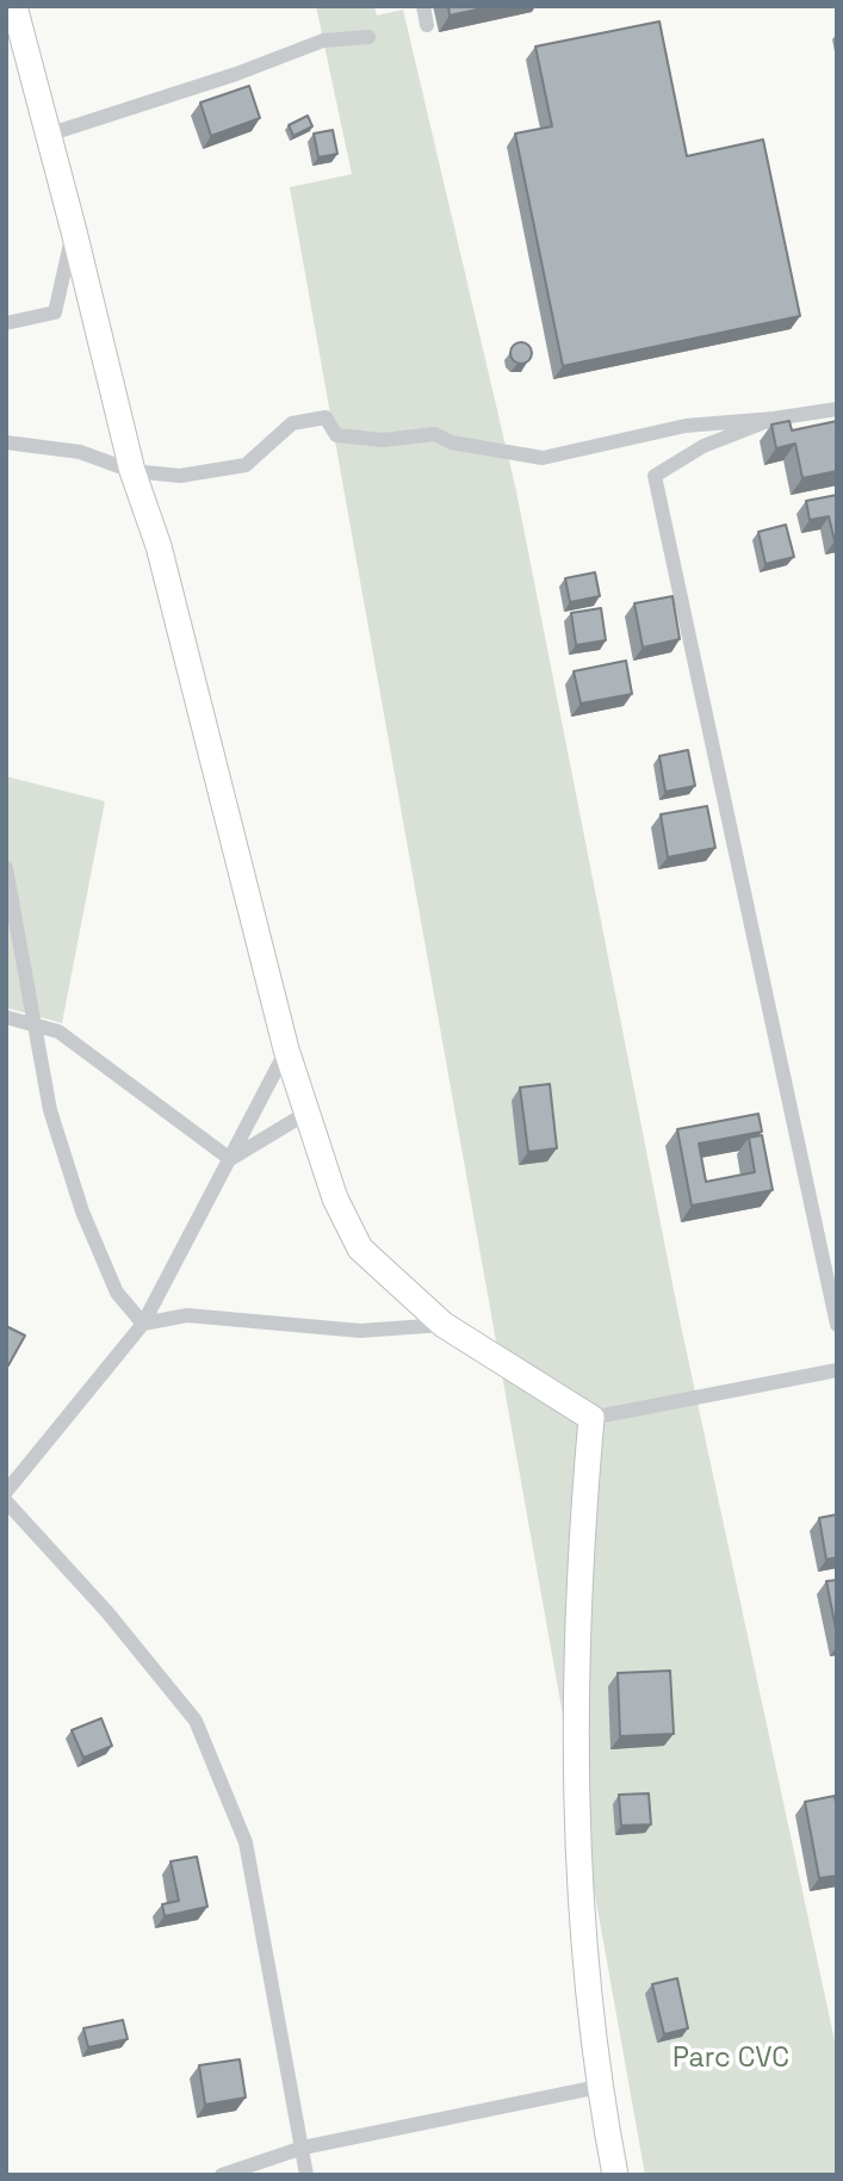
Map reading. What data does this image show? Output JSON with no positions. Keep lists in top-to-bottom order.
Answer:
{
  "parks": ["Parc CVC"]
}
